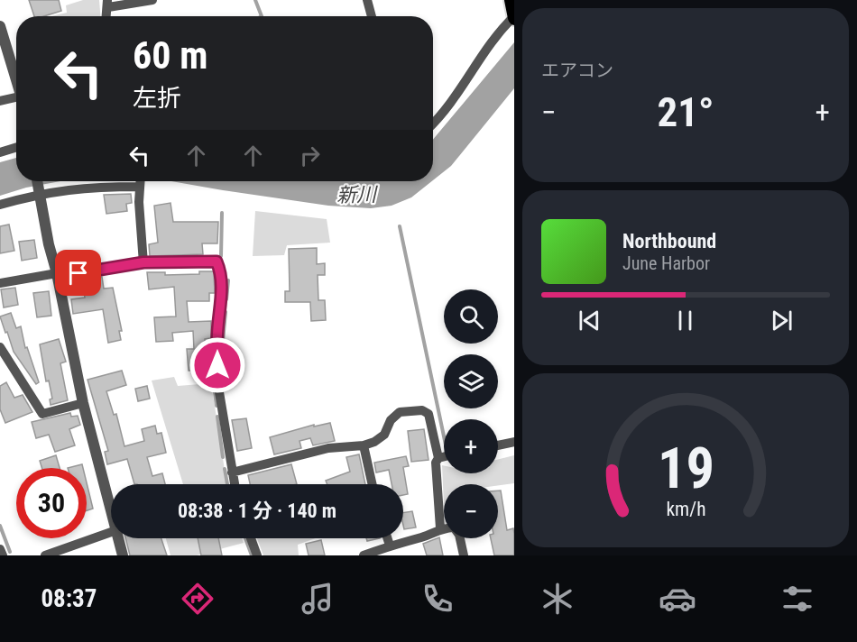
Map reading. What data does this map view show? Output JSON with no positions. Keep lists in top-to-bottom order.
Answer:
{
  "water": ["新川"],
  "page": {
    "tile": "エアコン",
    "turn": ["60 m", "左折"],
    "heat": ["−", "21°", "+"],
    "song": ["Northbound", "June Harbor"],
    "map_buttons": ["+", "−"],
    "limit": "30",
    "trip": "08:38 · 1 分 · 140 m",
    "tabs": "08:37",
    "gauge": ["19", "km/h"]
  }
}
